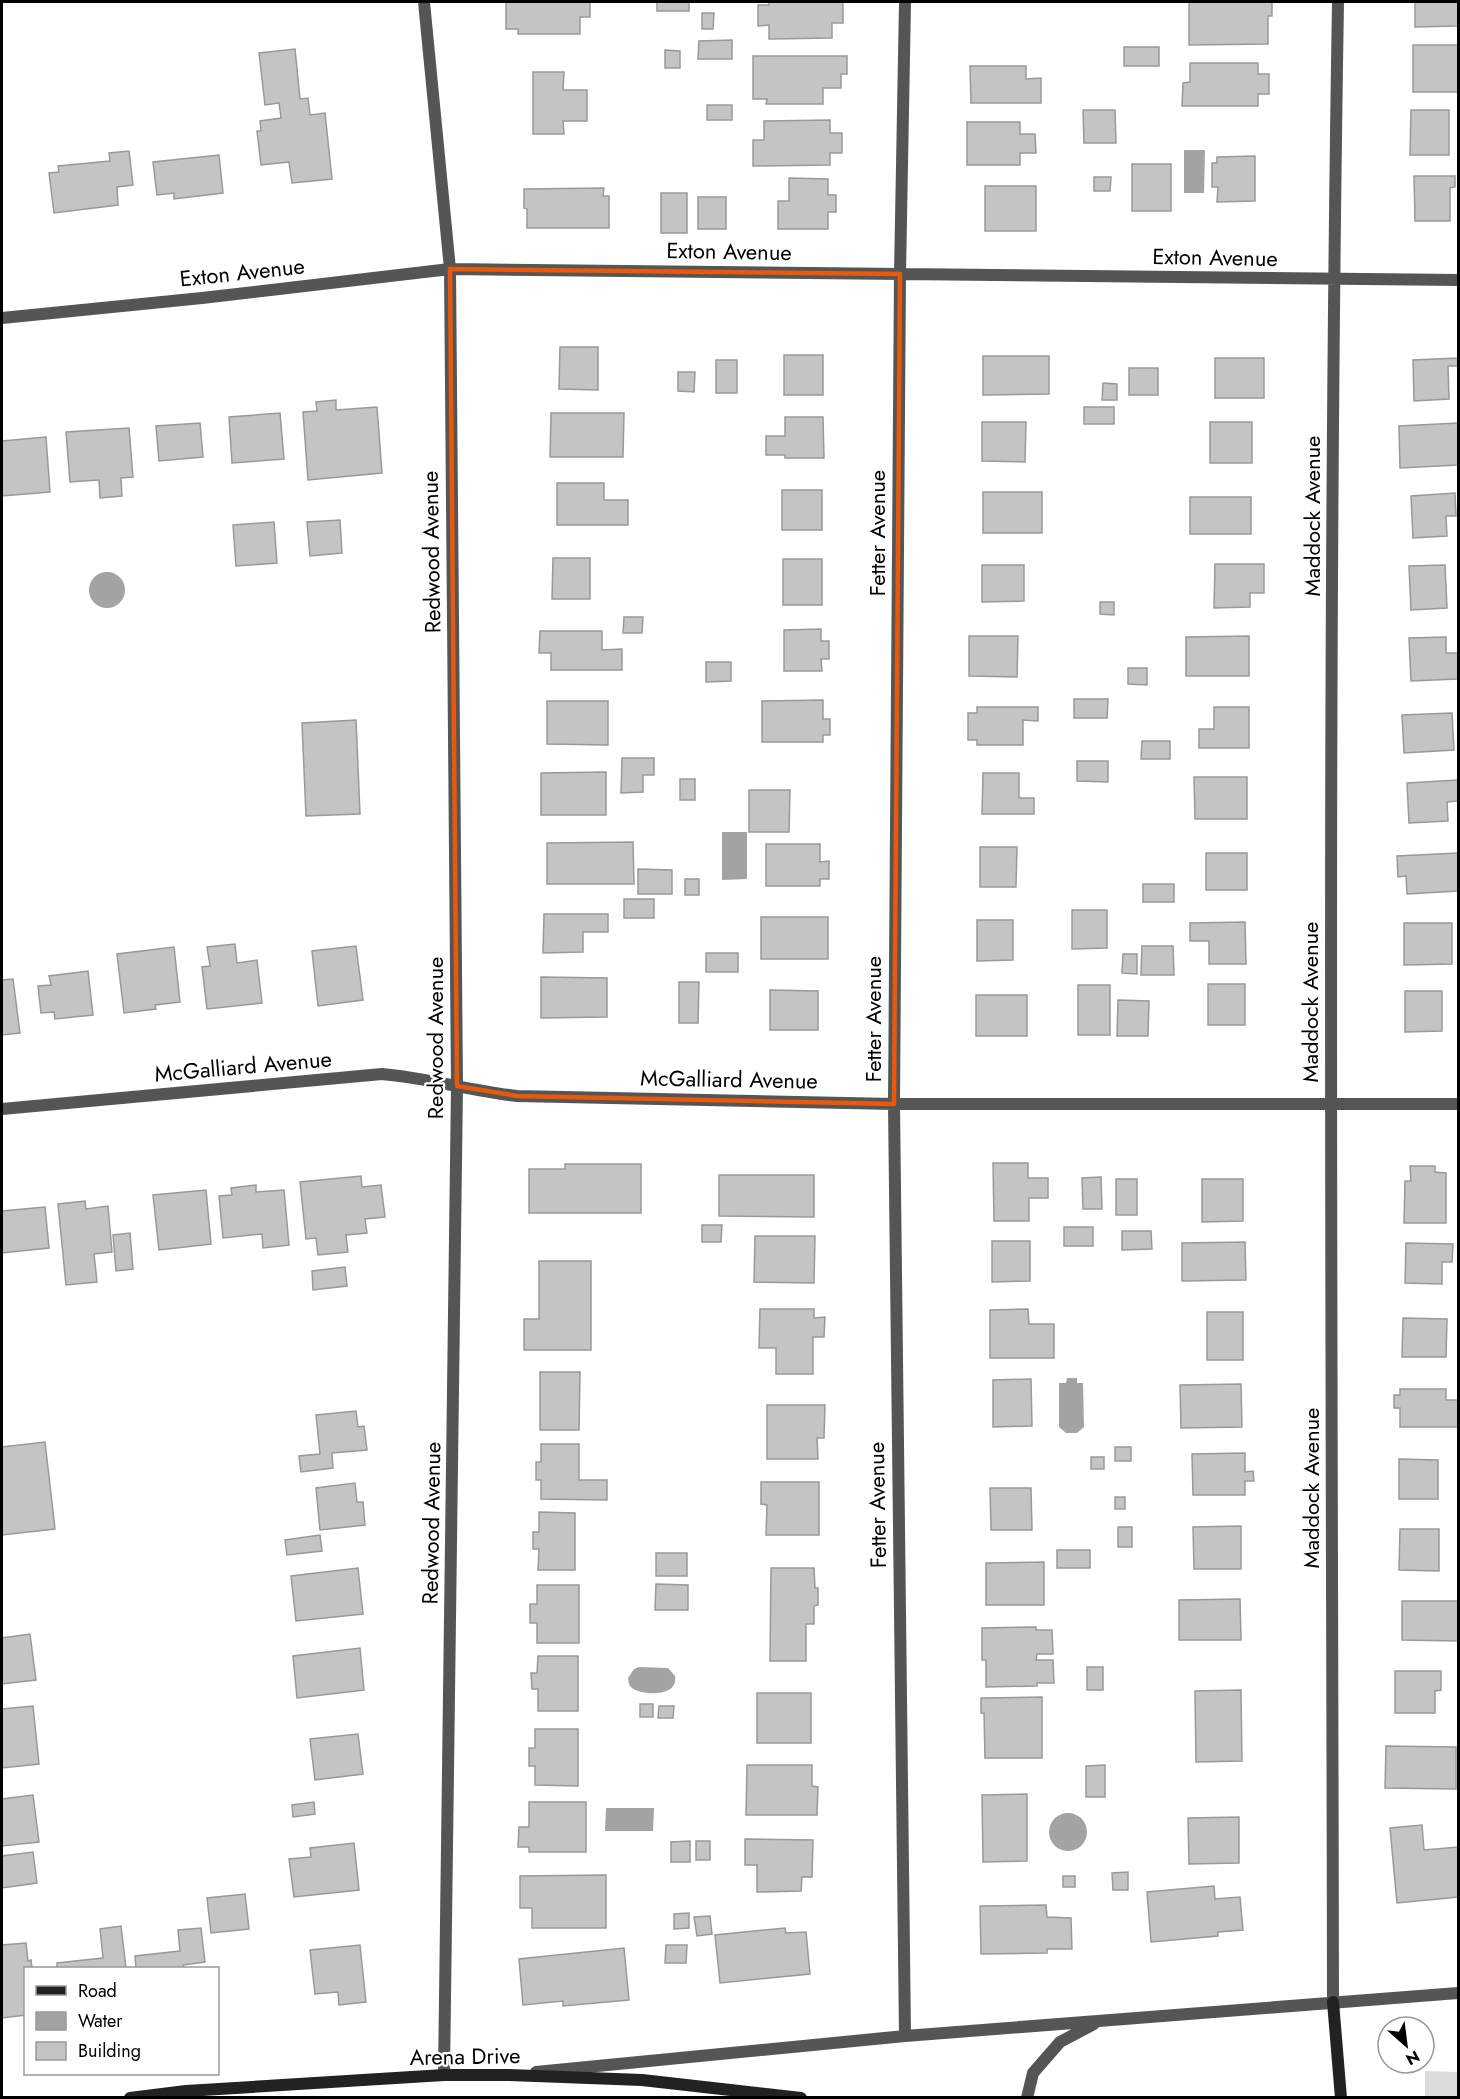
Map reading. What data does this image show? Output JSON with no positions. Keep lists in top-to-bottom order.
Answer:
{
  "streets": {
    "main road": ["Arena Drive"],
    "street": [
      "Exton Avenue",
      "Maddock Avenue",
      "Fetter Avenue",
      "Redwood Avenue",
      "McGalliard Avenue"
    ]
  },
  "crossings": [
    ["Exton Avenue", "Maddock Avenue"],
    ["Exton Avenue", "Fetter Avenue"],
    ["Exton Avenue", "Redwood Avenue"],
    ["Maddock Avenue", "McGalliard Avenue"],
    ["Fetter Avenue", "McGalliard Avenue"],
    ["Redwood Avenue", "McGalliard Avenue"],
    ["Redwood Avenue", "Arena Drive"]
  ],
  "legend": ["Road", "Water", "Building"],
  "north": "bottom right"
}
